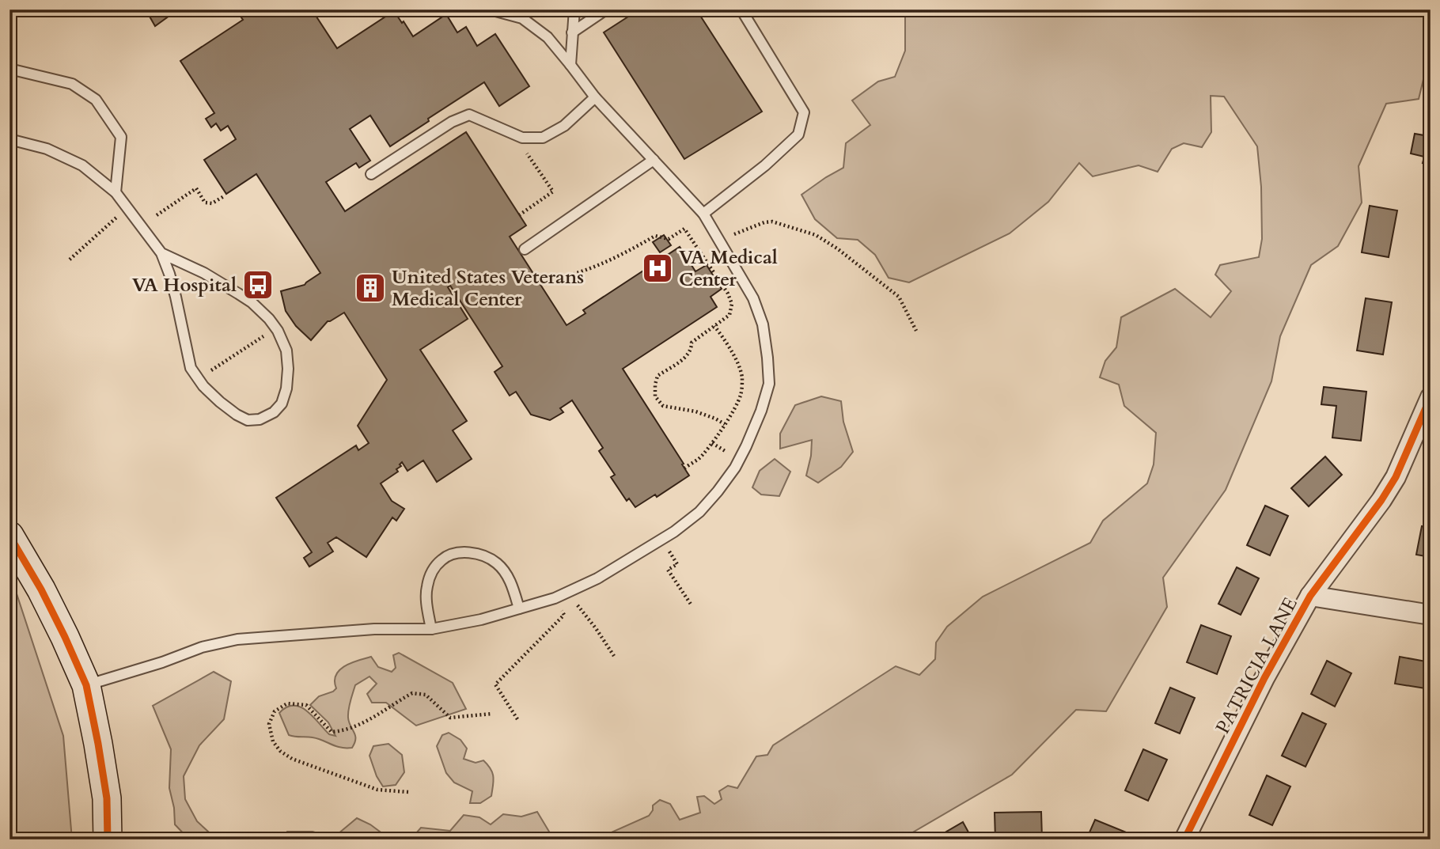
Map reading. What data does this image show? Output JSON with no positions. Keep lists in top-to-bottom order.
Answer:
{
  "streets": {
    "street": ["PATRICIA LANE"]
  },
  "places": {
    "hospital": ["VA Medical Center"],
    "bus stop": ["VA Hospital"],
    "building": ["United States Veterans Medical Center"]
  }
}
